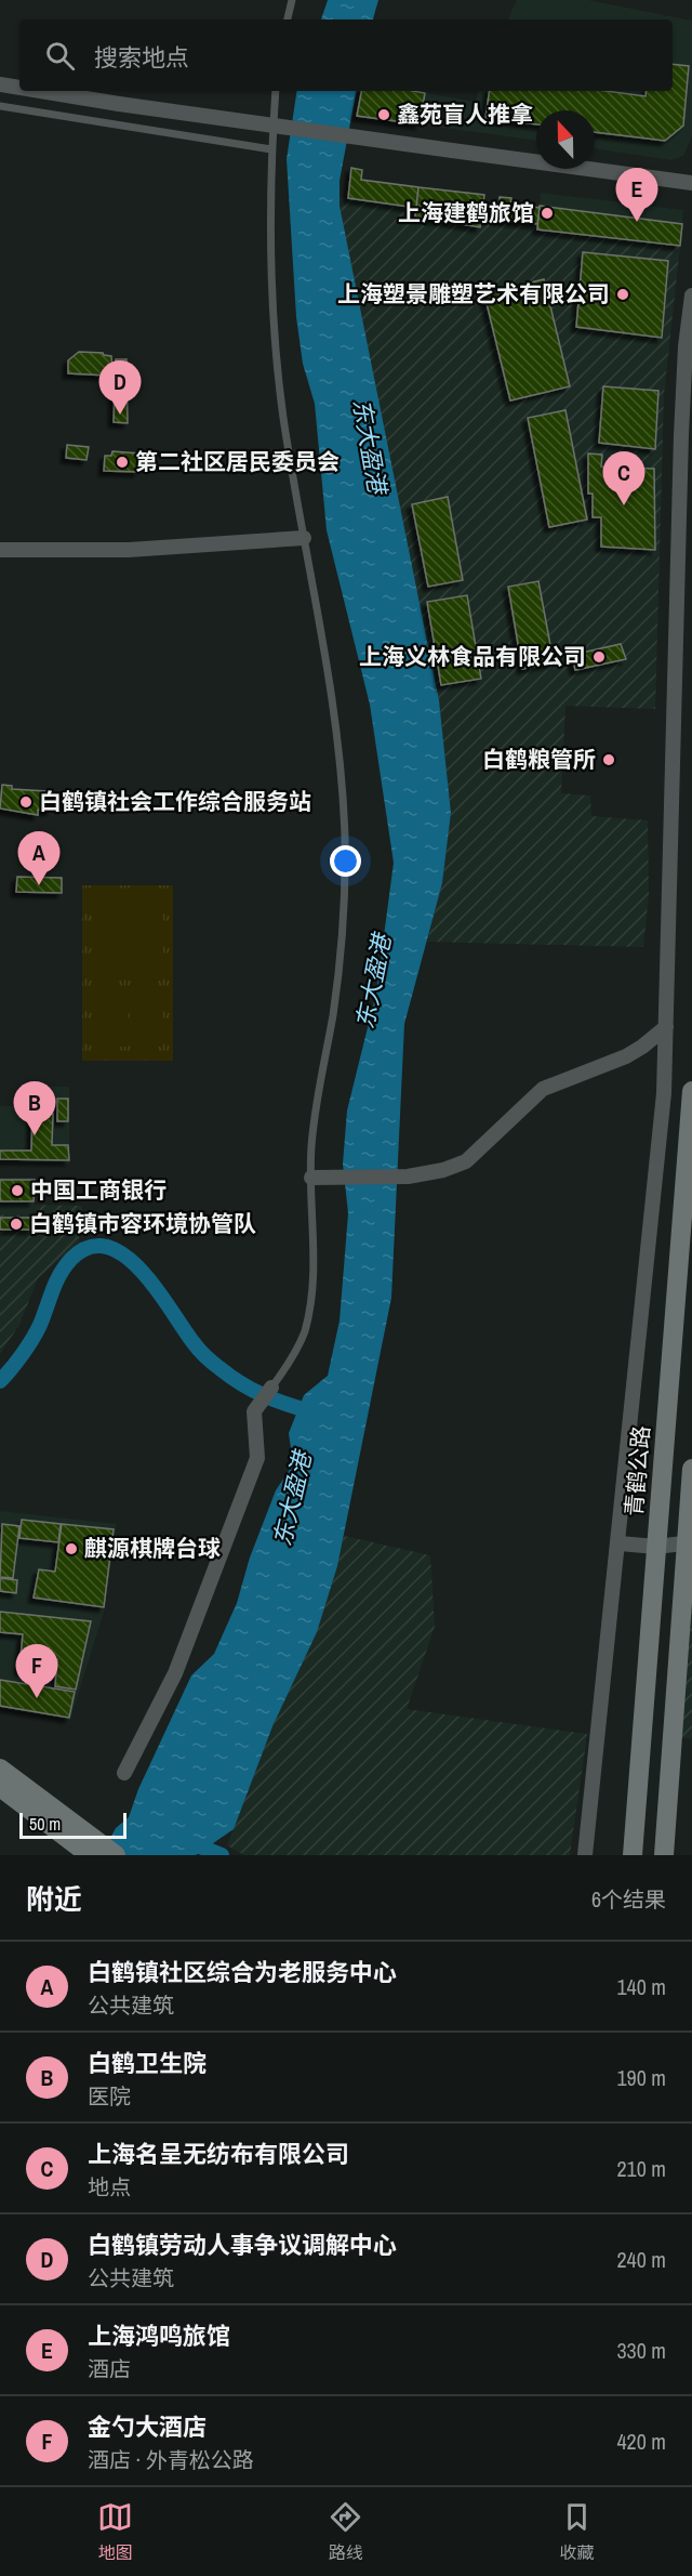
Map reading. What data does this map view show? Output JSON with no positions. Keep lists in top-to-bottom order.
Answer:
{
  "streets": {
    "main road": ["青鹤公路"]
  },
  "water": ["东大盈港"],
  "places": [
    "鑫苑盲人推拿",
    "上海建鹤旅馆",
    "上海塑景雕塑艺术有限公司",
    "第二社区居民委员会",
    "上海义林食品有限公司",
    "白鹤粮管所",
    "白鹤镇社会工作综合服务站",
    "中国工商银行",
    "白鹤镇市容环境协管队",
    "麒源棋牌台球"
  ],
  "scale_bar": "50 m",
  "north": "top",
  "page": {
    "search": "搜索地点",
    "pins": [
      "E",
      "D",
      "C",
      "A",
      "B",
      "F"
    ],
    "scale": "50 m",
    "heading": ["附近", "6个结果"],
    "list": [
      {
        "mark": "A",
        "name": "白鹤镇社区综合为老服务中心",
        "note": "公共建筑",
        "value": "140 m"
      },
      {
        "mark": "B",
        "name": "白鹤卫生院",
        "note": "医院",
        "value": "190 m"
      },
      {
        "mark": "C",
        "name": "上海名呈无纺布有限公司",
        "note": "地点",
        "value": "210 m"
      },
      {
        "mark": "D",
        "name": "白鹤镇劳动人事争议调解中心",
        "note": "公共建筑",
        "value": "240 m"
      },
      {
        "mark": "E",
        "name": "上海鸿鸣旅馆",
        "note": "酒店",
        "value": "330 m"
      },
      {
        "mark": "F",
        "name": "金勺大酒店",
        "note": "酒店 · 外青松公路",
        "value": "420 m"
      }
    ],
    "nav": ["地图", "路线", "收藏"]
  }
}
